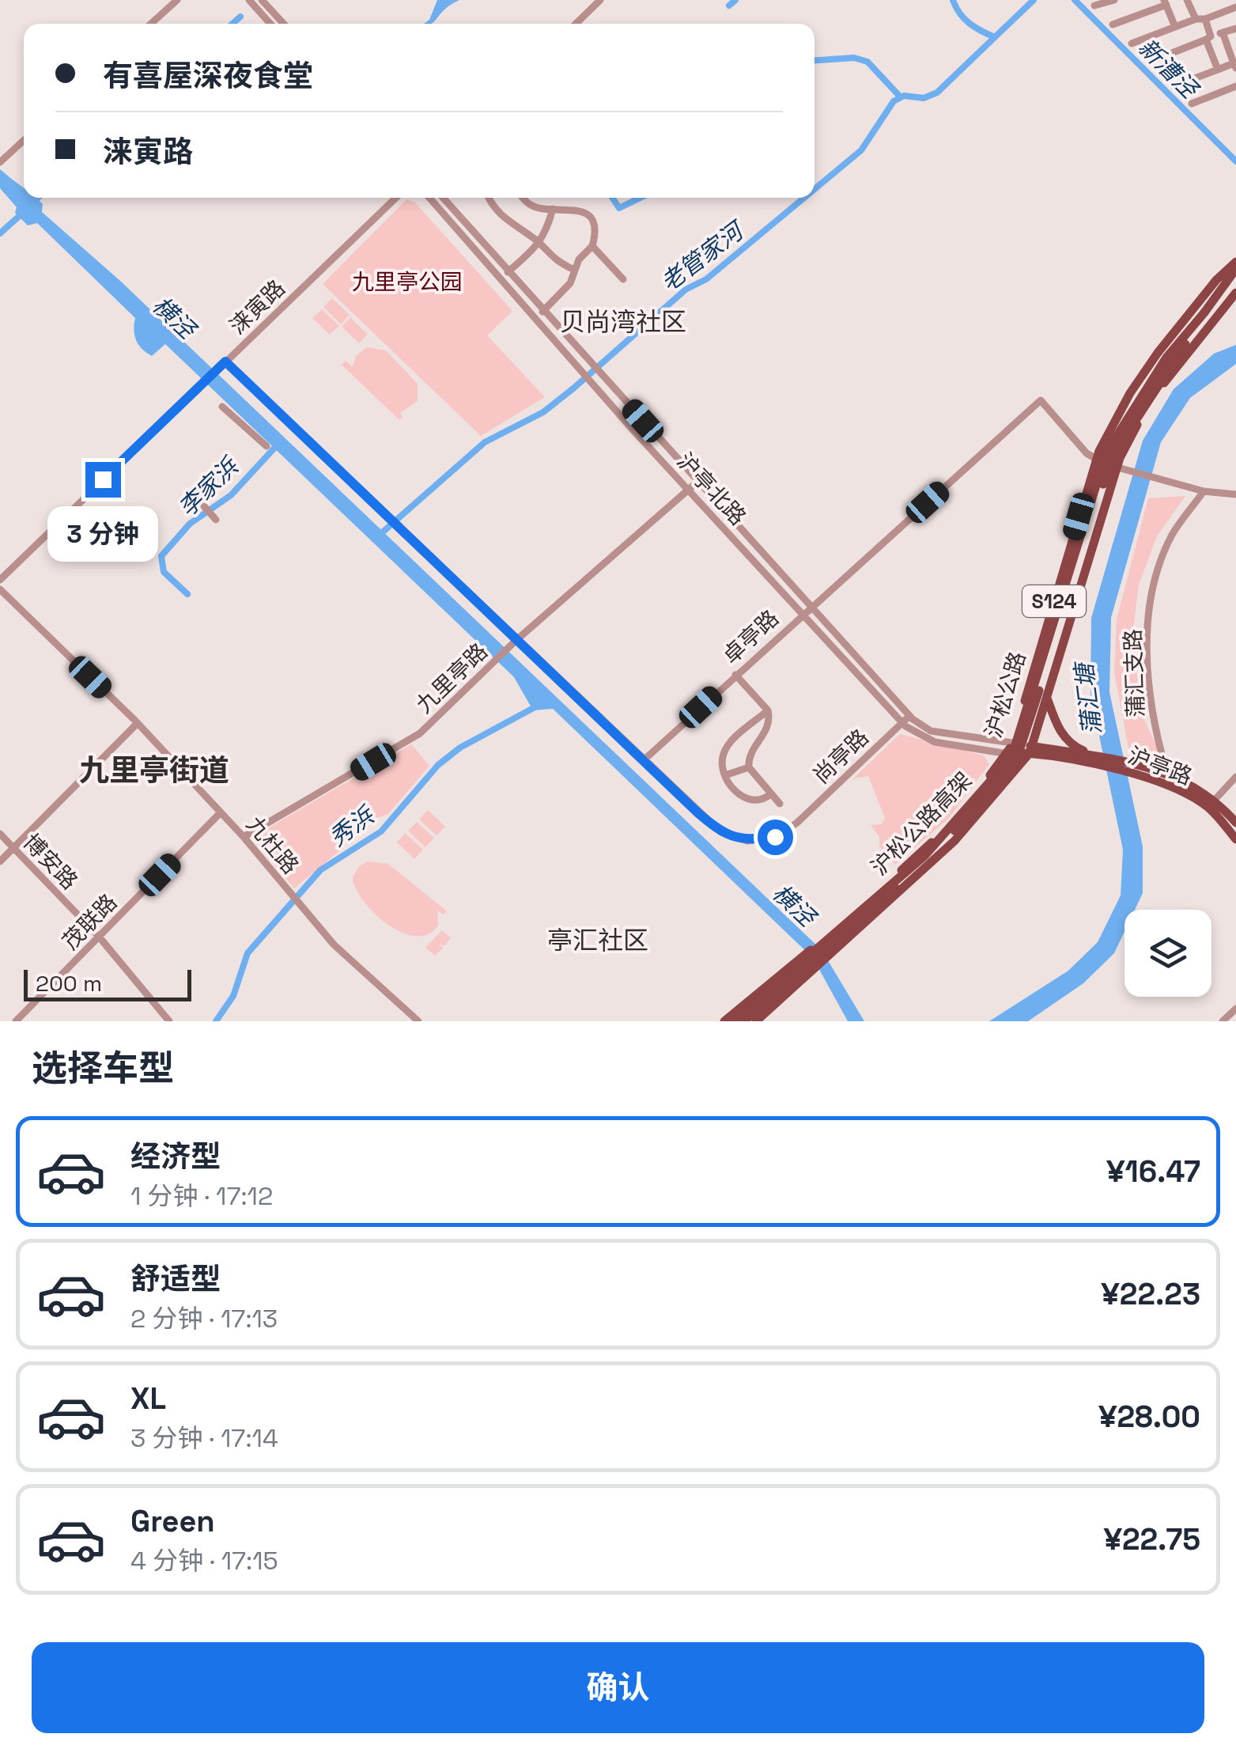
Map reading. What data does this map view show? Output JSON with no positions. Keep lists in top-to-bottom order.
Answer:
{
  "streets": {
    "main road": [
      "S124",
      "沪松公路",
      "沪亭路",
      "沪松公路高架"
    ],
    "street": [
      "涞寅路",
      "沪亭北路",
      "卓亭路",
      "蒲汇支路",
      "九里亭路",
      "尚亭路",
      "九杜路",
      "博安路",
      "茂联路"
    ]
  },
  "crossings": [
    ["涞寅路", "尚亭路"],
    ["沪亭北路", "卓亭路"],
    ["沪亭北路", "九里亭路"],
    ["沪亭北路", "沪松公路"],
    ["沪亭北路", "尚亭路"],
    ["沪亭北路", "沪亭路"],
    ["卓亭路", "沪松公路"],
    ["卓亭路", "尚亭路"],
    ["蒲汇支路", "沪亭路"],
    ["九里亭路", "尚亭路"],
    ["九里亭路", "九杜路"],
    ["沪松公路", "沪亭路"],
    ["九杜路", "茂联路"],
    ["博安路", "茂联路"]
  ],
  "districts": ["贝尚湾社区", "九里亭街道", "亭汇社区"],
  "water": [
    "新漕泾",
    "老管家河",
    "横泾",
    "李家浜",
    "蒲汇塘",
    "秀浜"
  ],
  "parks": ["九里亭公园"],
  "scale_bar": "200 m",
  "page": {
    "banner": ["有喜屋深夜食堂", "涞寅路"],
    "bubble": "3 分钟",
    "scale": "200 m",
    "heading": "选择车型",
    "list": [
      {
        "name": "经济型",
        "note": "1 分钟 · 17:12",
        "value": "¥16.47"
      },
      {
        "name": "舒适型",
        "note": "2 分钟 · 17:13",
        "value": "¥22.23"
      },
      {
        "name": "XL",
        "note": "3 分钟 · 17:14",
        "value": "¥28.00"
      },
      {
        "name": "Green",
        "note": "4 分钟 · 17:15",
        "value": "¥22.75"
      }
    ],
    "buttons": "确认"
  }
}
